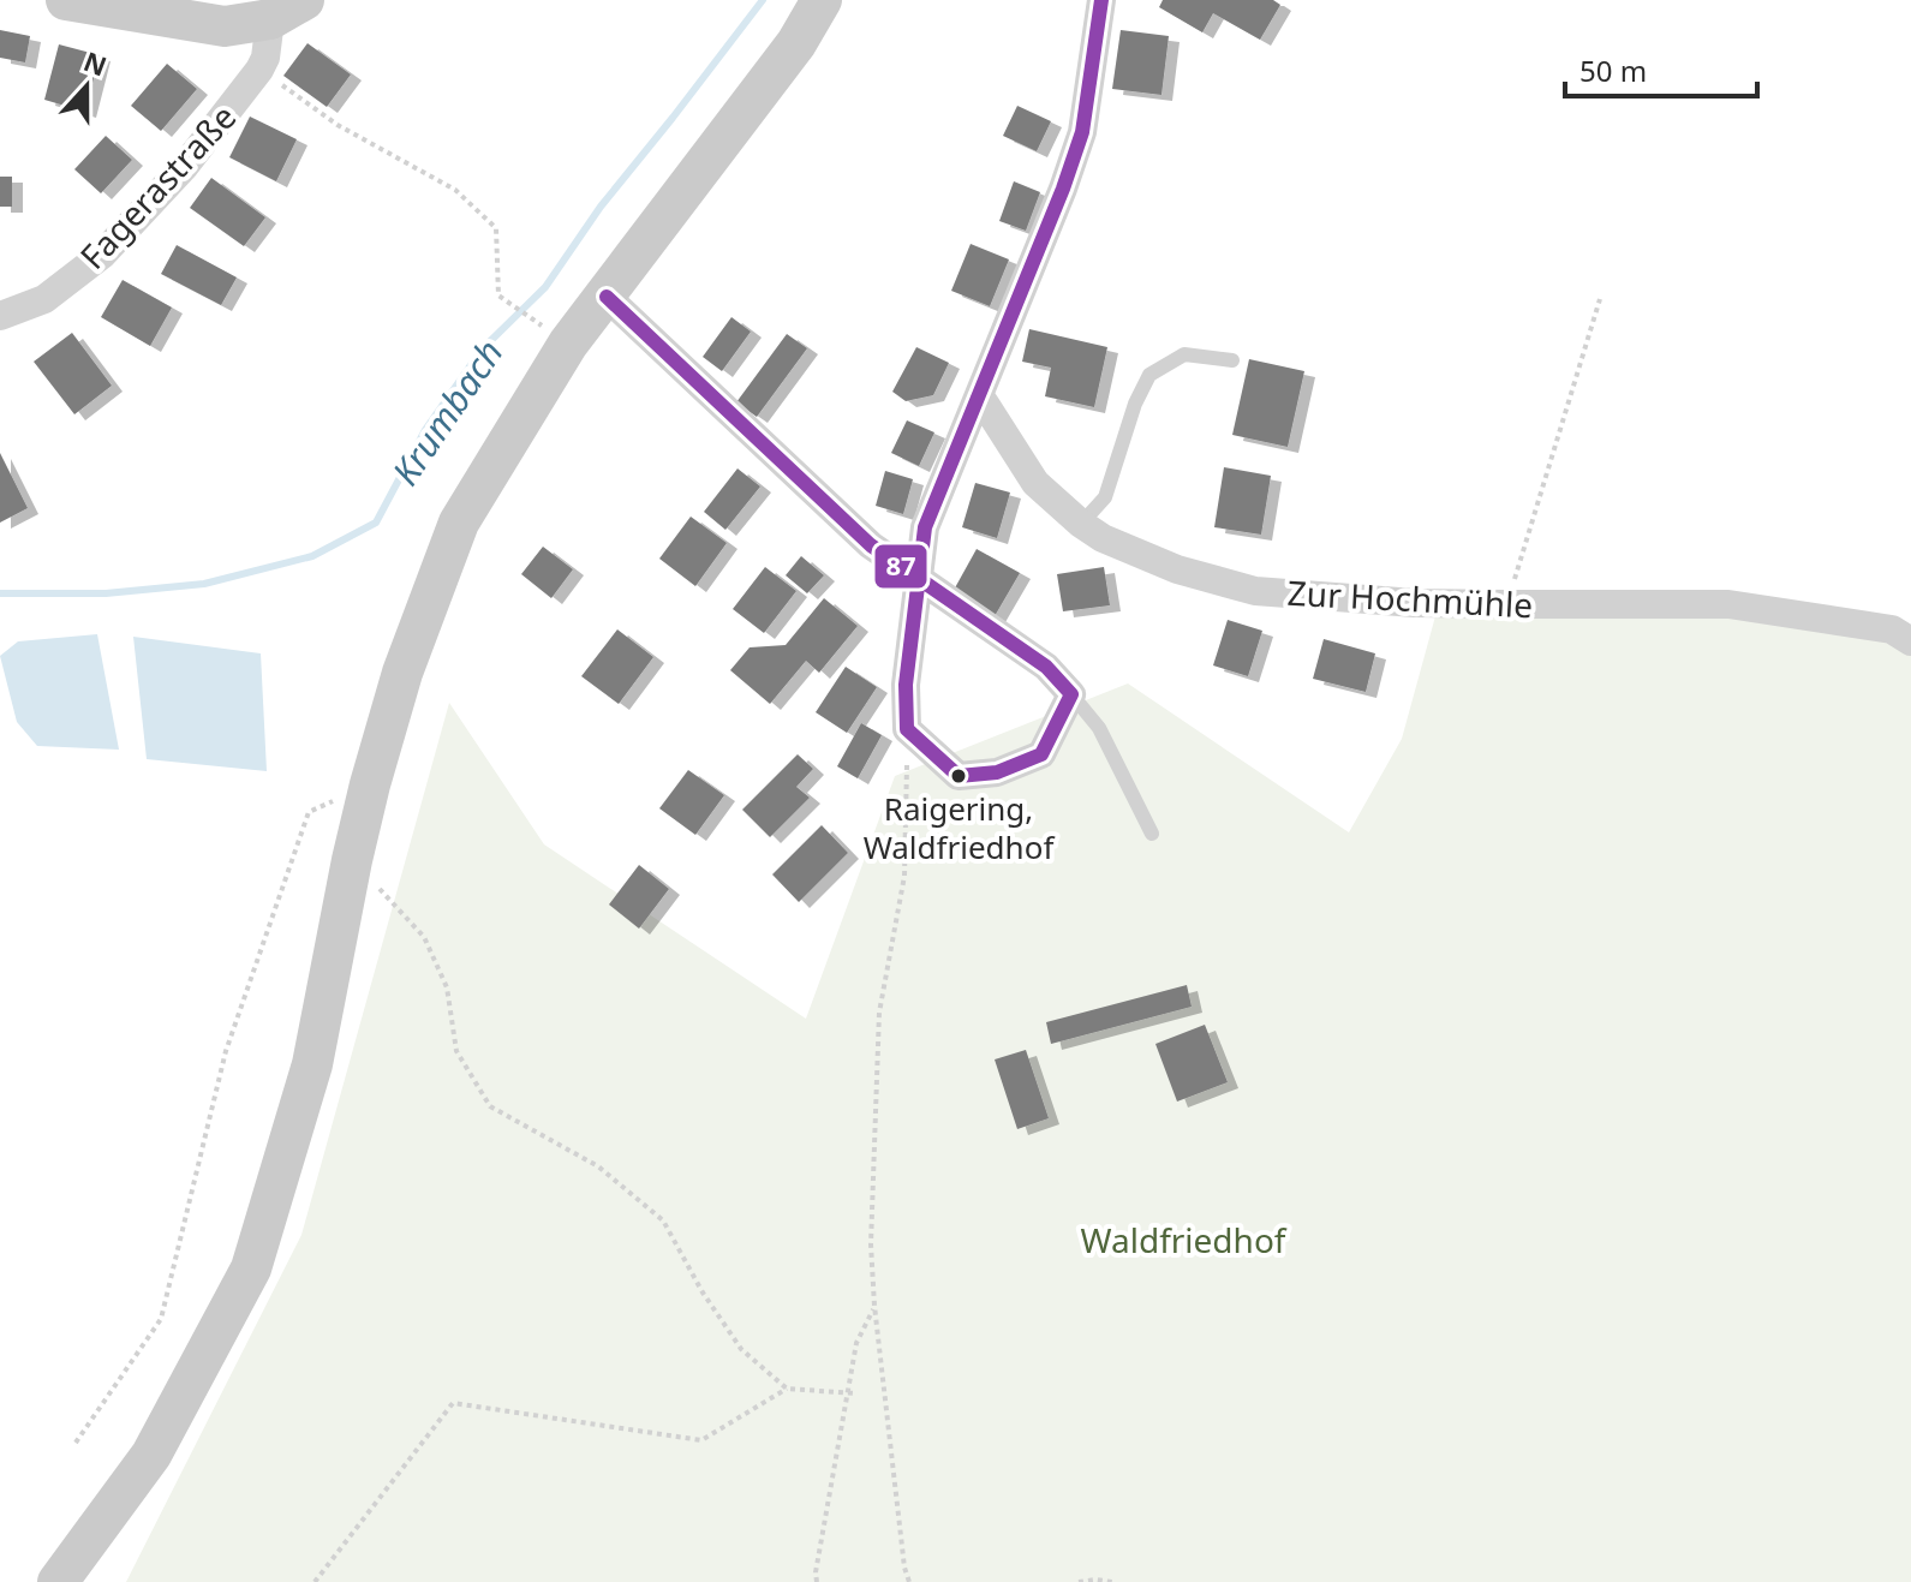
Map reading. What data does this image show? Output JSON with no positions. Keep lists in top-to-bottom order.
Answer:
{
  "streets": {
    "street": ["Fagerastraße", "Zur Hochmühle"]
  },
  "water": ["Krumbach"],
  "parks": ["Waldfriedhof"],
  "places": ["Raigering, Waldfriedhof"],
  "lines": ["transit line 87"],
  "scale_bar": "50 m",
  "north": "top"
}
